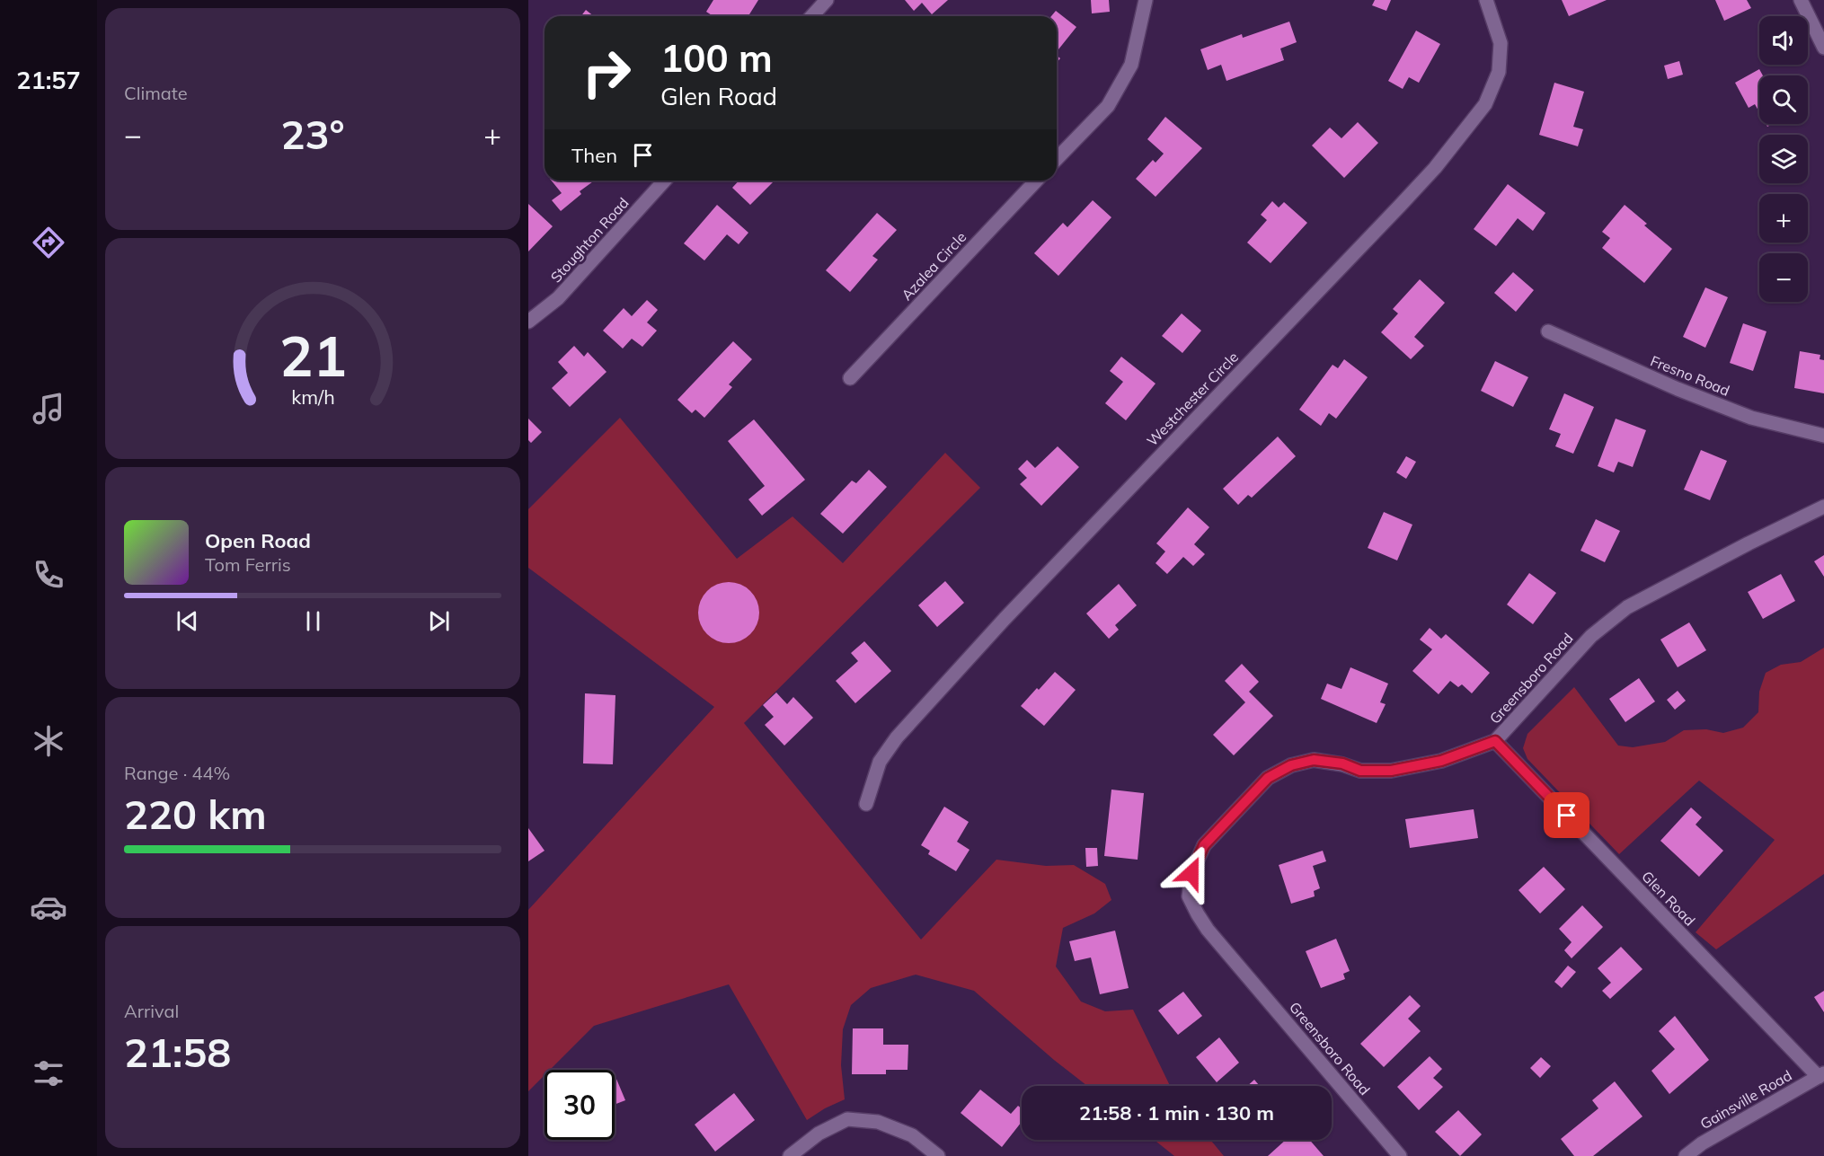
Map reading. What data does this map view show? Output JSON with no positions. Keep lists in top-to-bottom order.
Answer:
{
  "streets": {
    "street": [
      "Stoughton Road",
      "Azalea Circle",
      "Fresno Road",
      "Westchester Circle",
      "Greensboro Road",
      "Glen Road",
      "Gainsville Road"
    ]
  },
  "crossings": [
    ["Greensboro Road", "Glen Road"],
    ["Glen Road", "Gainsville Road"]
  ],
  "page": {
    "tabs": "21:57",
    "tile": [
      "Climate",
      ["Range · 44%", "220 km"],
      ["Arrival", "21:58"]
    ],
    "map_buttons": ["+", "−"],
    "turn": ["100 m", "Glen Road"],
    "heat": ["−", "23°", "+"],
    "then": "Then",
    "song": ["Open Road", "Tom Ferris"],
    "limit": "30",
    "trip": "21:58 · 1 min · 130 m",
    "gauge": ["21", "km/h"]
  }
}
